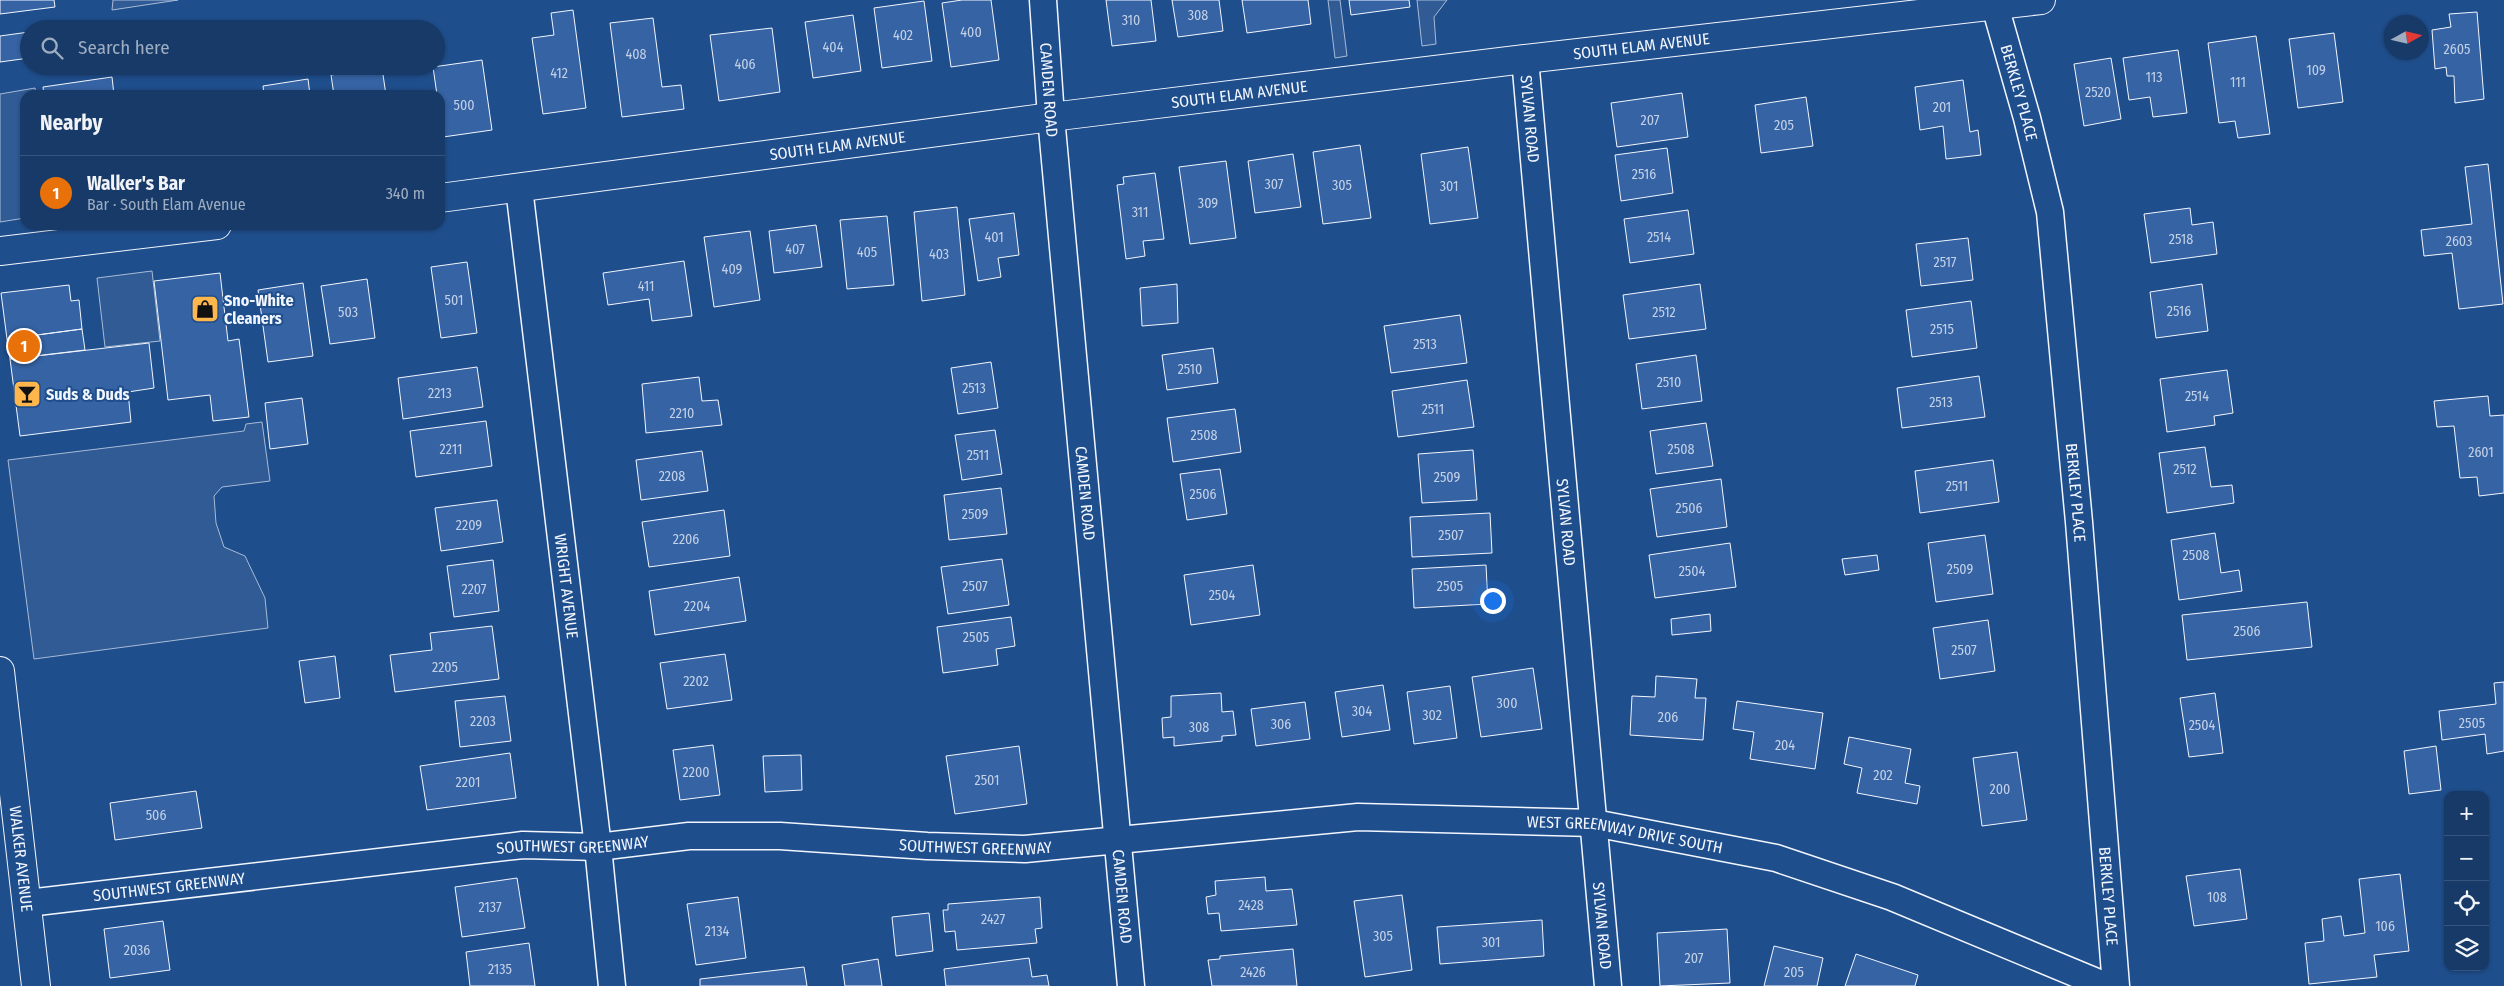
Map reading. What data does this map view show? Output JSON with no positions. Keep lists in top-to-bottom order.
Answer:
{
  "streets": {
    "street": [
      "SOUTH ELAM AVENUE",
      "CAMDEN ROAD",
      "BERKLEY PLACE",
      "SYLVAN ROAD",
      "WRIGHT AVENUE",
      "WEST GREENWAY DRIVE SOUTH",
      "SOUTHWEST GREENWAY",
      "WALKER AVENUE"
    ]
  },
  "crossings": [
    ["SOUTH ELAM AVENUE", "CAMDEN ROAD"],
    ["SOUTH ELAM AVENUE", "BERKLEY PLACE"],
    ["SOUTH ELAM AVENUE", "SYLVAN ROAD"],
    ["SOUTH ELAM AVENUE", "WRIGHT AVENUE"],
    ["CAMDEN ROAD", "WEST GREENWAY DRIVE SOUTH"],
    ["CAMDEN ROAD", "SOUTHWEST GREENWAY"],
    ["SYLVAN ROAD", "WEST GREENWAY DRIVE SOUTH"],
    ["WRIGHT AVENUE", "SOUTHWEST GREENWAY"],
    ["WEST GREENWAY DRIVE SOUTH", "SOUTHWEST GREENWAY"],
    ["SOUTHWEST GREENWAY", "WALKER AVENUE"]
  ],
  "places": {
    "shop": ["Sno-White Cleaners"],
    "bar": ["Suds & Duds"]
  },
  "house_numbers": [
    "308",
    "310",
    "400",
    "402",
    "404",
    "2605",
    "408",
    "406",
    "109",
    "412",
    "113",
    "111",
    "2520",
    "500",
    "201",
    "207",
    "205",
    "2516",
    "307",
    "305",
    "301",
    "309",
    "311",
    "401",
    "2514",
    "2518",
    "2603",
    "407",
    "405",
    "403",
    "2517",
    "409",
    "411",
    "501",
    "2516",
    "503",
    "2512",
    "2515",
    "2513",
    "2510",
    "2510",
    "2513",
    "2213",
    "2514",
    "2513",
    "2511",
    "2210",
    "2508",
    "2211",
    "2508",
    "2601",
    "2511",
    "2512",
    "2208",
    "2509",
    "2511",
    "2506",
    "2506",
    "2509",
    "2209",
    "2507",
    "2206",
    "2508",
    "2509",
    "2504",
    "2507",
    "2505",
    "2207",
    "2504",
    "2204",
    "2506",
    "2505",
    "2507",
    "2205",
    "2202",
    "300",
    "304",
    "302",
    "206",
    "2203",
    "2505",
    "306",
    "2504",
    "308",
    "204",
    "2200",
    "202",
    "2501",
    "2201",
    "200",
    "506",
    "108",
    "2428",
    "2137",
    "2427",
    "106",
    "2134",
    "305",
    "301",
    "2036",
    "207",
    "2135",
    "2426",
    "205"
  ],
  "north": "right",
  "page": {
    "search": "Search here",
    "heading": "Nearby",
    "list": [
      {
        "mark": "1",
        "name": "Walker's Bar",
        "note": "Bar · South Elam Avenue",
        "value": "340 m"
      }
    ],
    "pins": "1",
    "map_buttons": ["+", "−"]
  }
}
